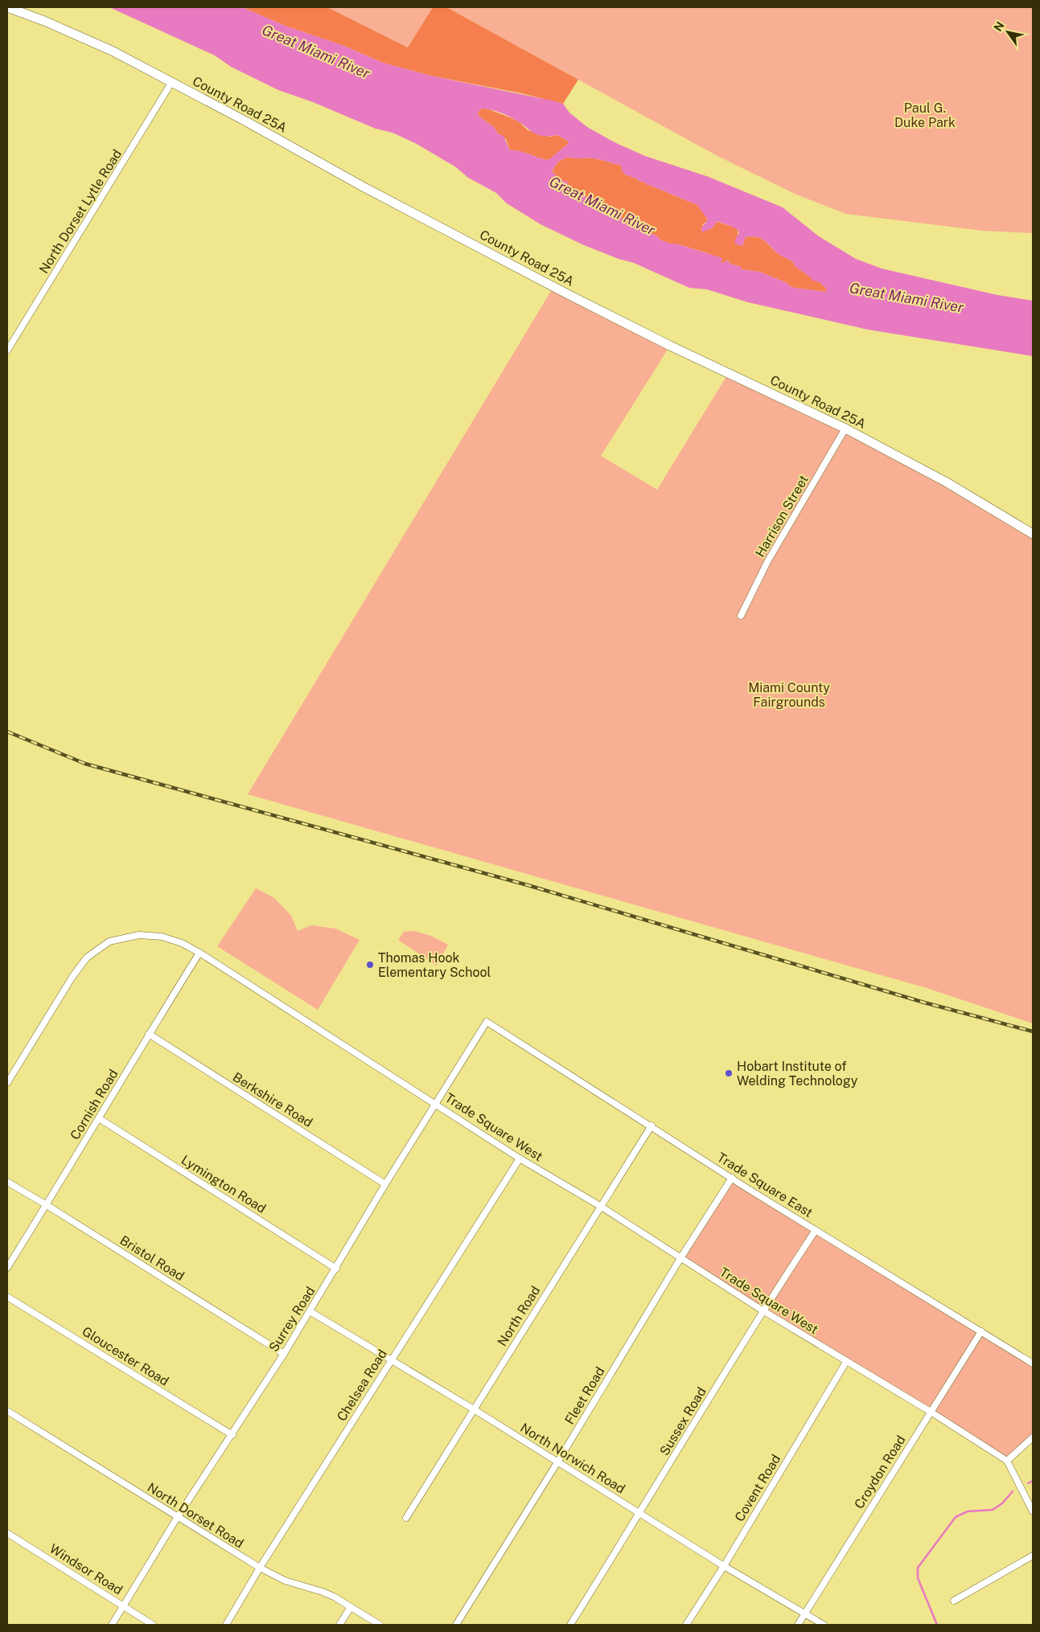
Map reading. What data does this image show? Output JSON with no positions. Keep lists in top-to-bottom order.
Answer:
{
  "streets": {
    "main road": ["County Road 25A"],
    "street": [
      "North Dorset Lytle Road",
      "Harrison Street",
      "Berkshire Road",
      "Cornish Road",
      "Trade Square West",
      "Lymington Road",
      "Trade Square East",
      "Bristol Road",
      "North Road",
      "Surrey Road",
      "Gloucester Road",
      "Chelsea Road",
      "Fleet Road",
      "Sussex Road",
      "North Norwich Road",
      "Croydon Road",
      "Covent Road",
      "North Dorset Road",
      "Windsor Road"
    ]
  },
  "crossings": [
    ["County Road 25A", "North Dorset Lytle Road"],
    ["County Road 25A", "Harrison Street"],
    ["Berkshire Road", "Cornish Road"],
    ["Berkshire Road", "Surrey Road"],
    ["Cornish Road", "Trade Square West"],
    ["Cornish Road", "Lymington Road"],
    ["Cornish Road", "Bristol Road"],
    ["Trade Square West", "North Road"],
    ["Trade Square West", "Surrey Road"],
    ["Trade Square West", "Chelsea Road"],
    ["Trade Square West", "Fleet Road"],
    ["Trade Square West", "Sussex Road"],
    ["Trade Square West", "Croydon Road"],
    ["Trade Square West", "Covent Road"],
    ["Lymington Road", "Surrey Road"],
    ["Trade Square East", "North Road"],
    ["Trade Square East", "Surrey Road"],
    ["Trade Square East", "Fleet Road"],
    ["Trade Square East", "Sussex Road"],
    ["Trade Square East", "Croydon Road"],
    ["Bristol Road", "Surrey Road"],
    ["North Road", "North Norwich Road"],
    ["Surrey Road", "Gloucester Road"],
    ["Surrey Road", "North Norwich Road"],
    ["Surrey Road", "North Dorset Road"],
    ["Surrey Road", "Windsor Road"],
    ["Chelsea Road", "North Norwich Road"],
    ["Chelsea Road", "North Dorset Road"],
    ["Fleet Road", "North Norwich Road"],
    ["Sussex Road", "North Norwich Road"],
    ["North Norwich Road", "Croydon Road"],
    ["North Norwich Road", "Covent Road"]
  ],
  "water": ["Great Miami River"],
  "parks": ["Paul G. Duke Park", "Miami County Fairgrounds"],
  "places": ["Thomas Hook Elementary School", "Hobart Institute of Welding Technology"],
  "north": "top left"
}
